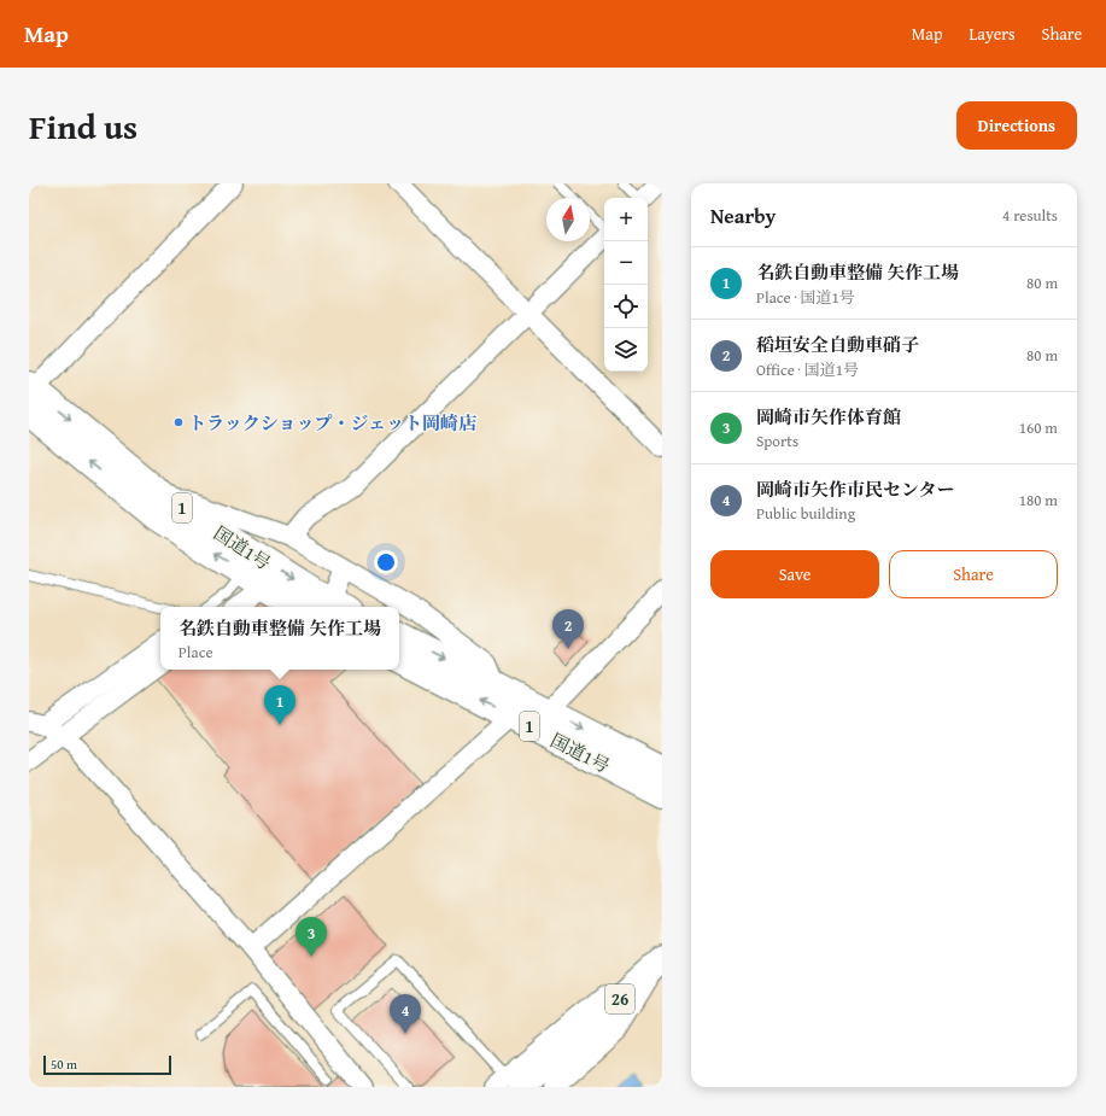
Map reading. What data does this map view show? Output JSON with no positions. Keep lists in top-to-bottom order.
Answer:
{
  "streets": {
    "main road": ["1", "国道1号", "26"]
  },
  "places": ["トラックショップ・ジェット岡崎店"],
  "scale_bar": "50 m",
  "north": "top",
  "page": {
    "header": "Map",
    "nav": ["Map", "Layers", "Share"],
    "title": "Find us",
    "buttons": [
      "Directions",
      ["Save", "Share"]
    ],
    "heading": ["Nearby", "4 results"],
    "map_buttons": ["+", "−"],
    "list": [
      {
        "mark": "1",
        "name": "名鉄自動車整備 矢作工場",
        "note": "Place · 国道1号",
        "value": "80 m"
      },
      {
        "mark": "2",
        "name": "稻垣安全自動車硝子",
        "note": "Office · 国道1号",
        "value": "80 m"
      },
      {
        "mark": "3",
        "name": "岡崎市矢作体育館",
        "note": "Sports",
        "value": "160 m"
      },
      {
        "mark": "4",
        "name": "岡崎市矢作市民センター",
        "note": "Public building",
        "value": "180 m"
      }
    ],
    "popup": ["名鉄自動車整備 矢作工場", "Place"],
    "pins": [
      "2",
      "1",
      "3",
      "4"
    ],
    "scale": "50 m"
  }
}
